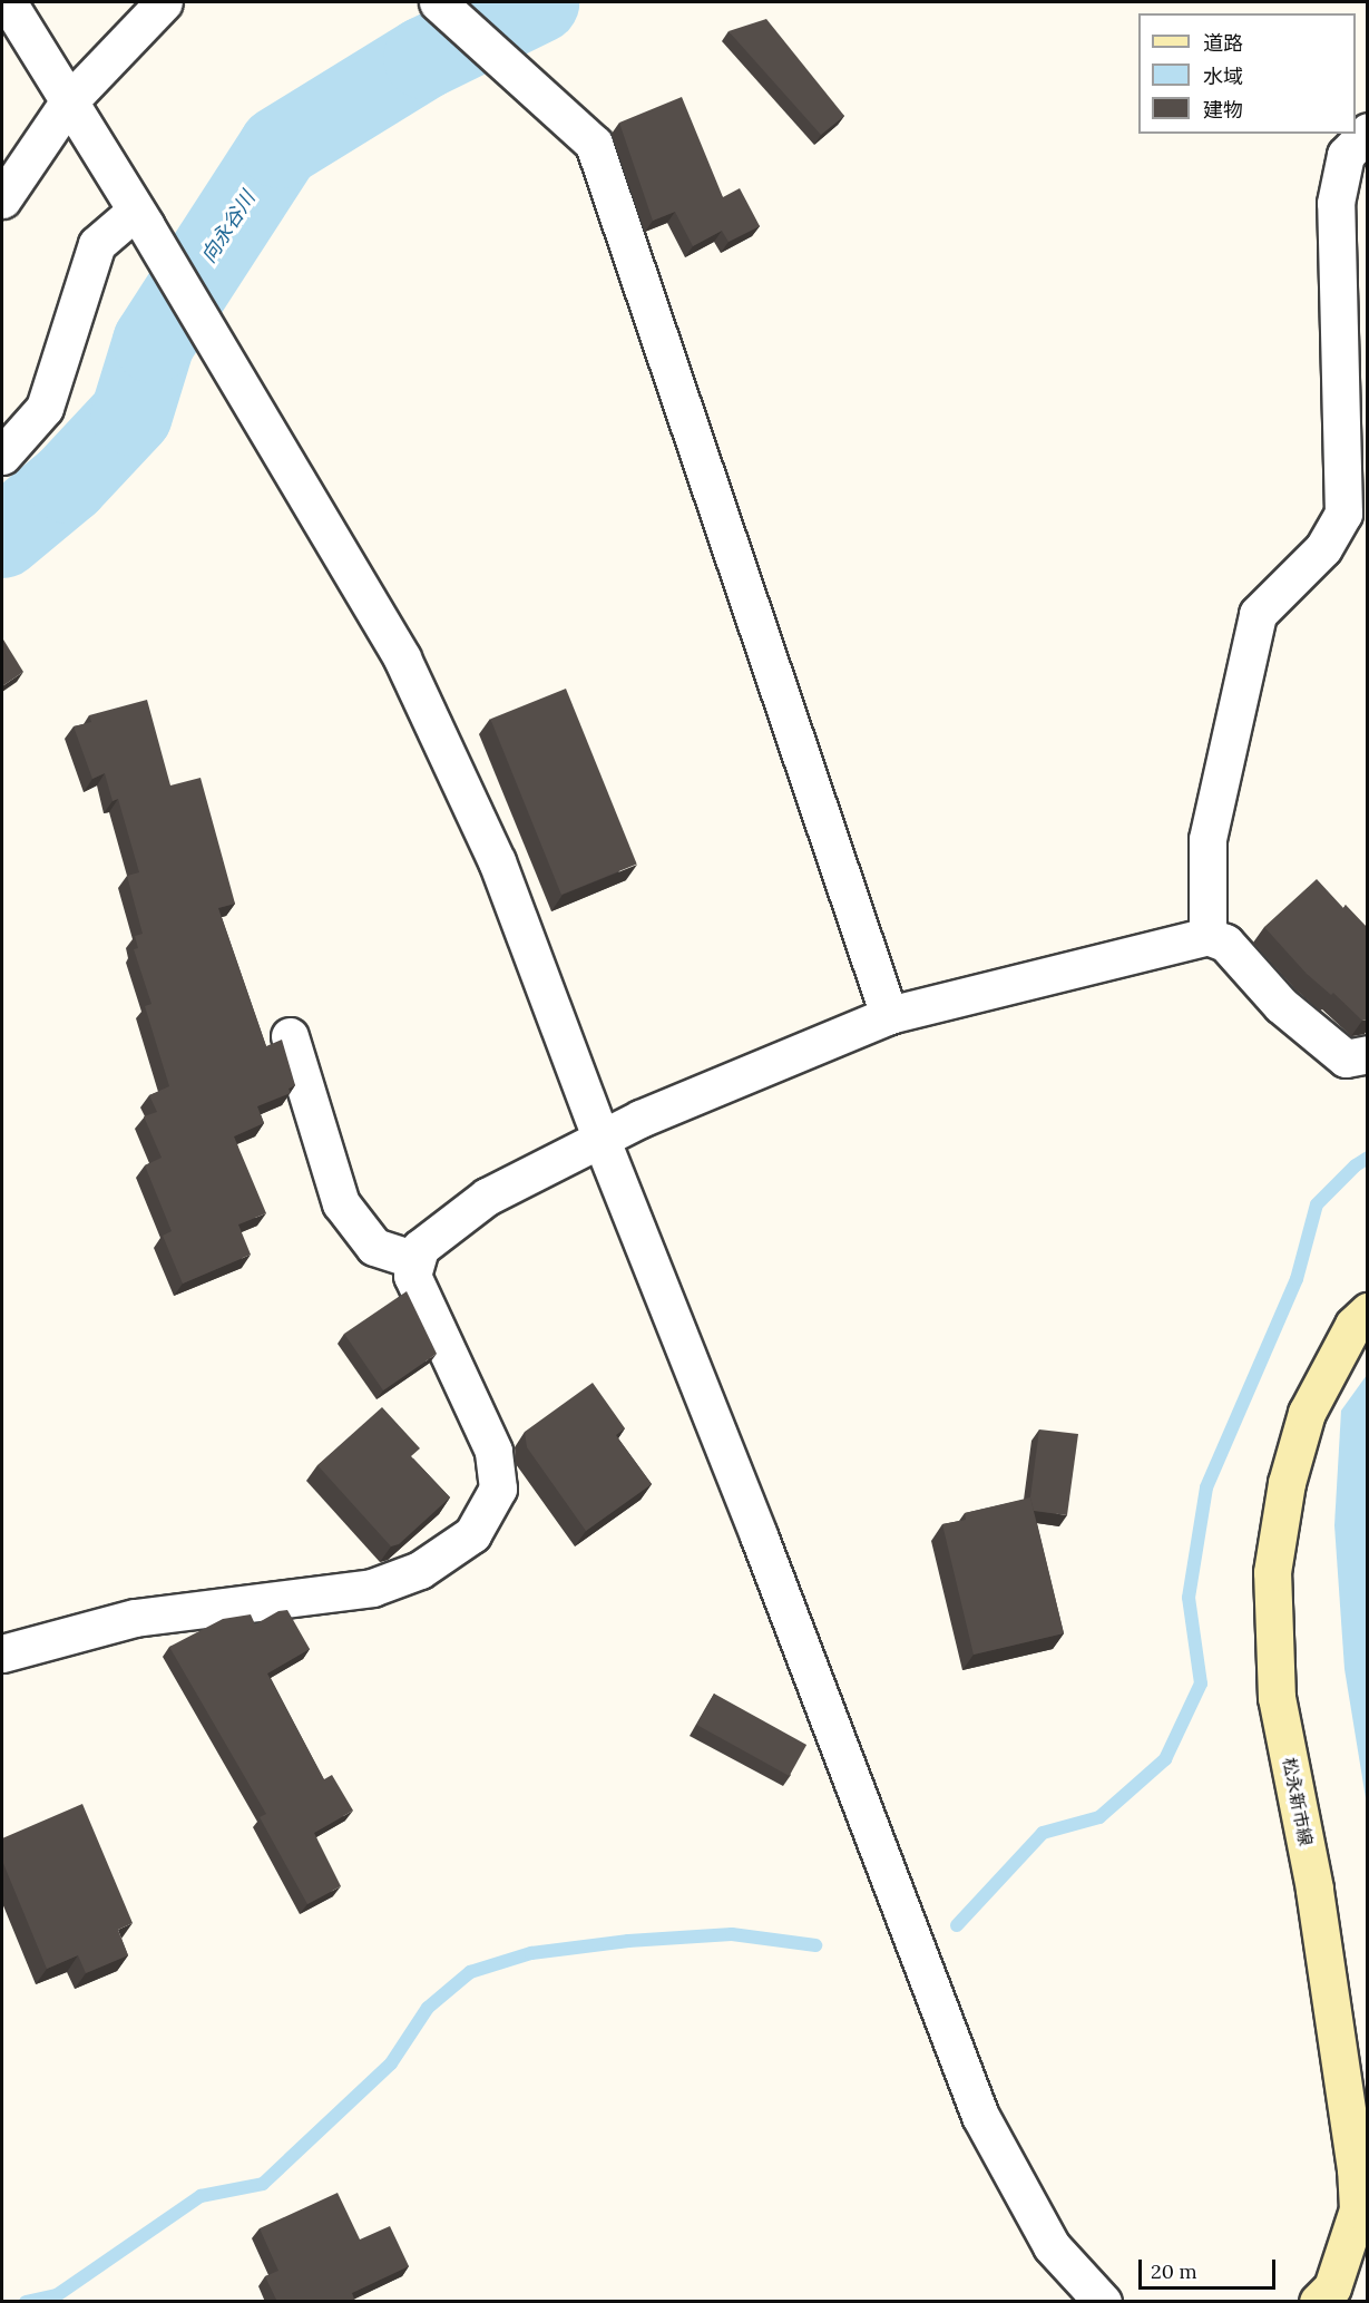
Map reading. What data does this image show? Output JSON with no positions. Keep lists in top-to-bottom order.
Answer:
{
  "streets": {
    "main road": ["松永新市線"]
  },
  "water": ["向永谷川"],
  "legend": ["道路", "水域", "建物"],
  "scale_bar": "20 m"
}
